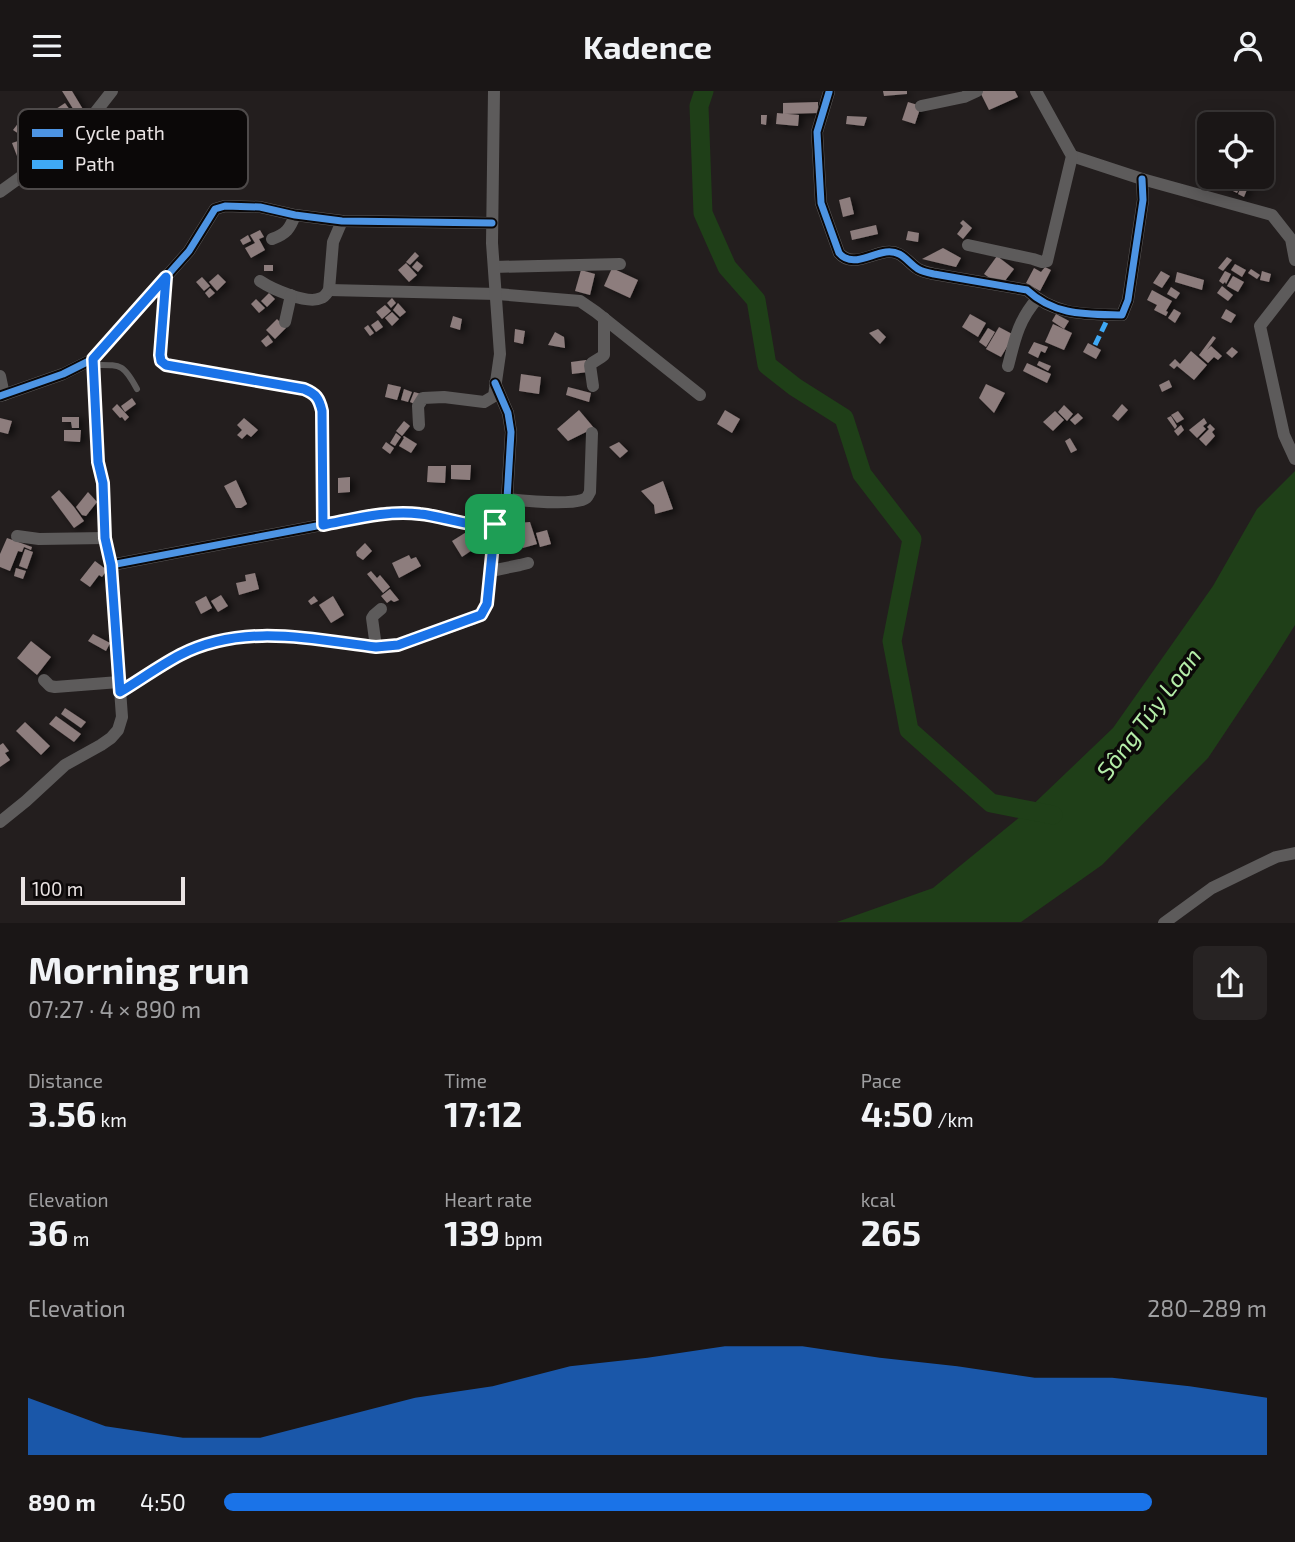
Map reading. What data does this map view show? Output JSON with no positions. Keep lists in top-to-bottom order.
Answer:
{
  "water": ["Sông Túy Loan"],
  "legend": ["Cycle path", "Path"],
  "scale_bar": "100 m",
  "page": {
    "header": "Kadence",
    "scale": "100 m",
    "heading": ["Morning run", "07:27 · 4 × 890 m"],
    "stats": [
      ["Distance", "3.56 km"],
      ["Time", "17:12"],
      ["Pace", "4:50 /km"],
      ["Elevation", "36 m"],
      ["Heart rate", "139 bpm"],
      ["kcal", "265"]
    ],
    "chart": ["Elevation", "280–289 m"],
    "list": [
      {
        "name": "890 m",
        "note": "4:50"
      }
    ]
  }
}
